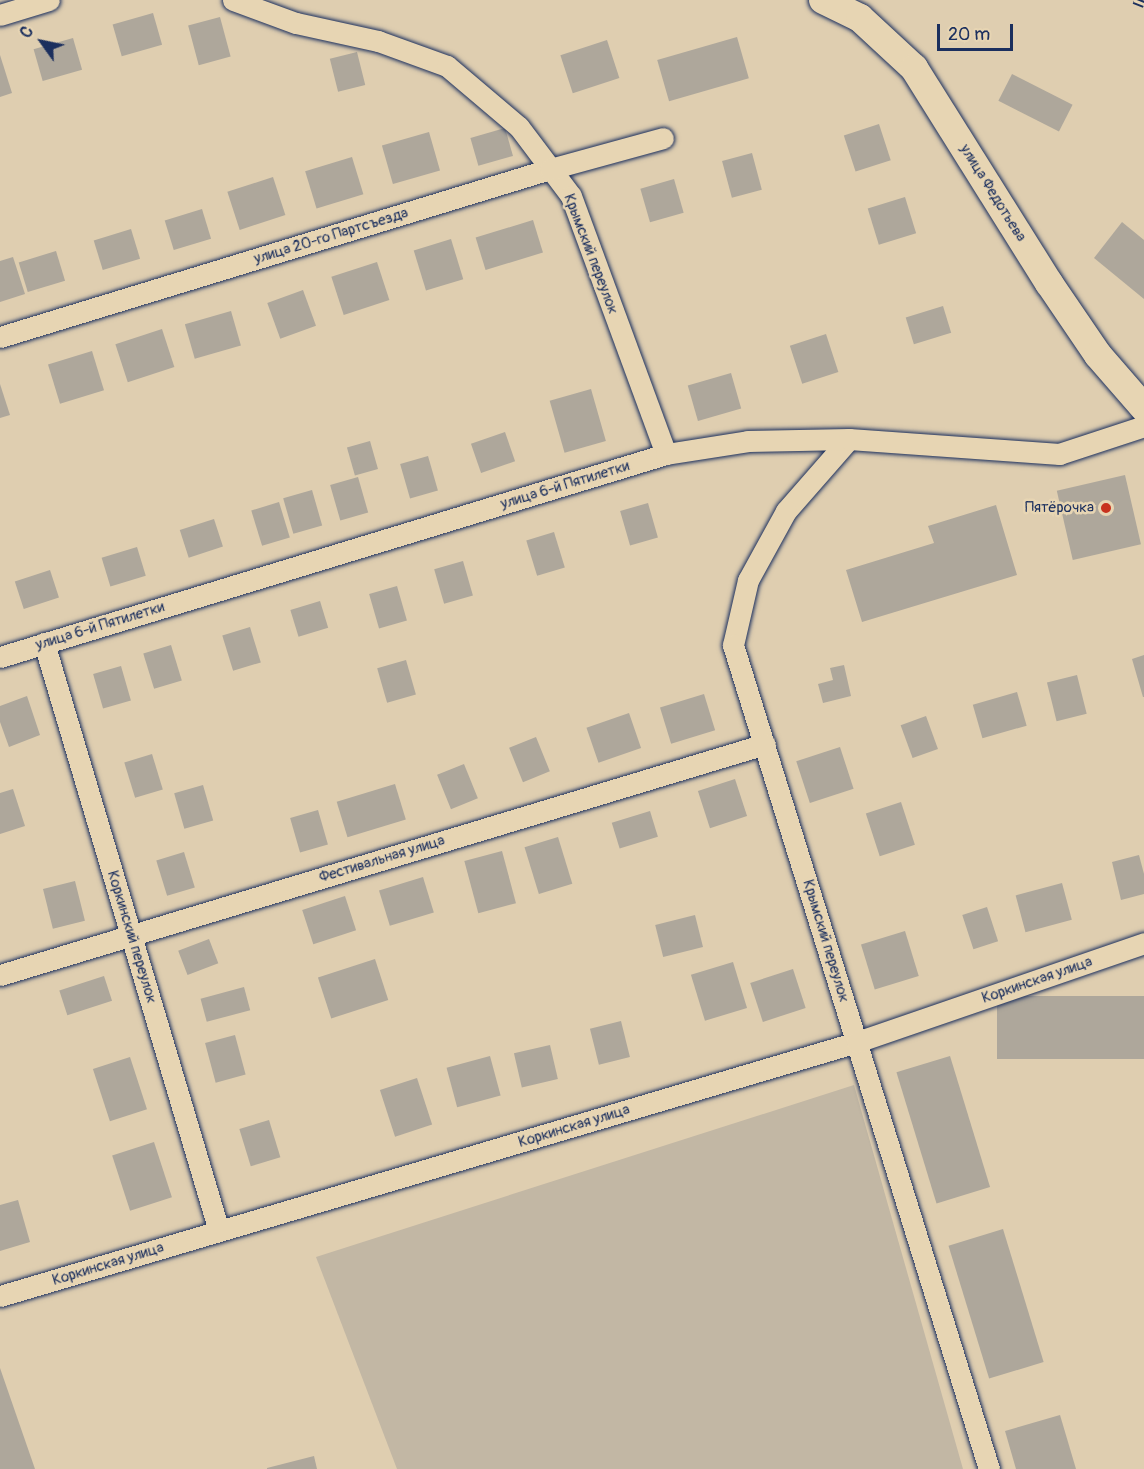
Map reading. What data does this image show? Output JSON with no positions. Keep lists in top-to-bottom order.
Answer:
{
  "streets": {
    "main road": ["улица Федотьева"],
    "street": [
      "улица 20-го Партсъезда",
      "Крымский переулок",
      "улица 6-й Пятилетки",
      "Фестивальная улица",
      "Коркинский переулок",
      "Коркинская улица"
    ]
  },
  "crossings": [
    ["улица 20-го Партсъезда", "Крымский переулок"],
    ["Крымский переулок", "улица 6-й Пятилетки"],
    ["Крымский переулок", "Фестивальная улица"],
    ["Крымский переулок", "Коркинская улица"],
    ["улица 6-й Пятилетки", "Коркинский переулок"],
    ["Фестивальная улица", "Коркинский переулок"],
    ["Коркинский переулок", "Коркинская улица"]
  ],
  "places": ["Пятёрочка"],
  "scale_bar": "20 m",
  "north": "top left"
}
